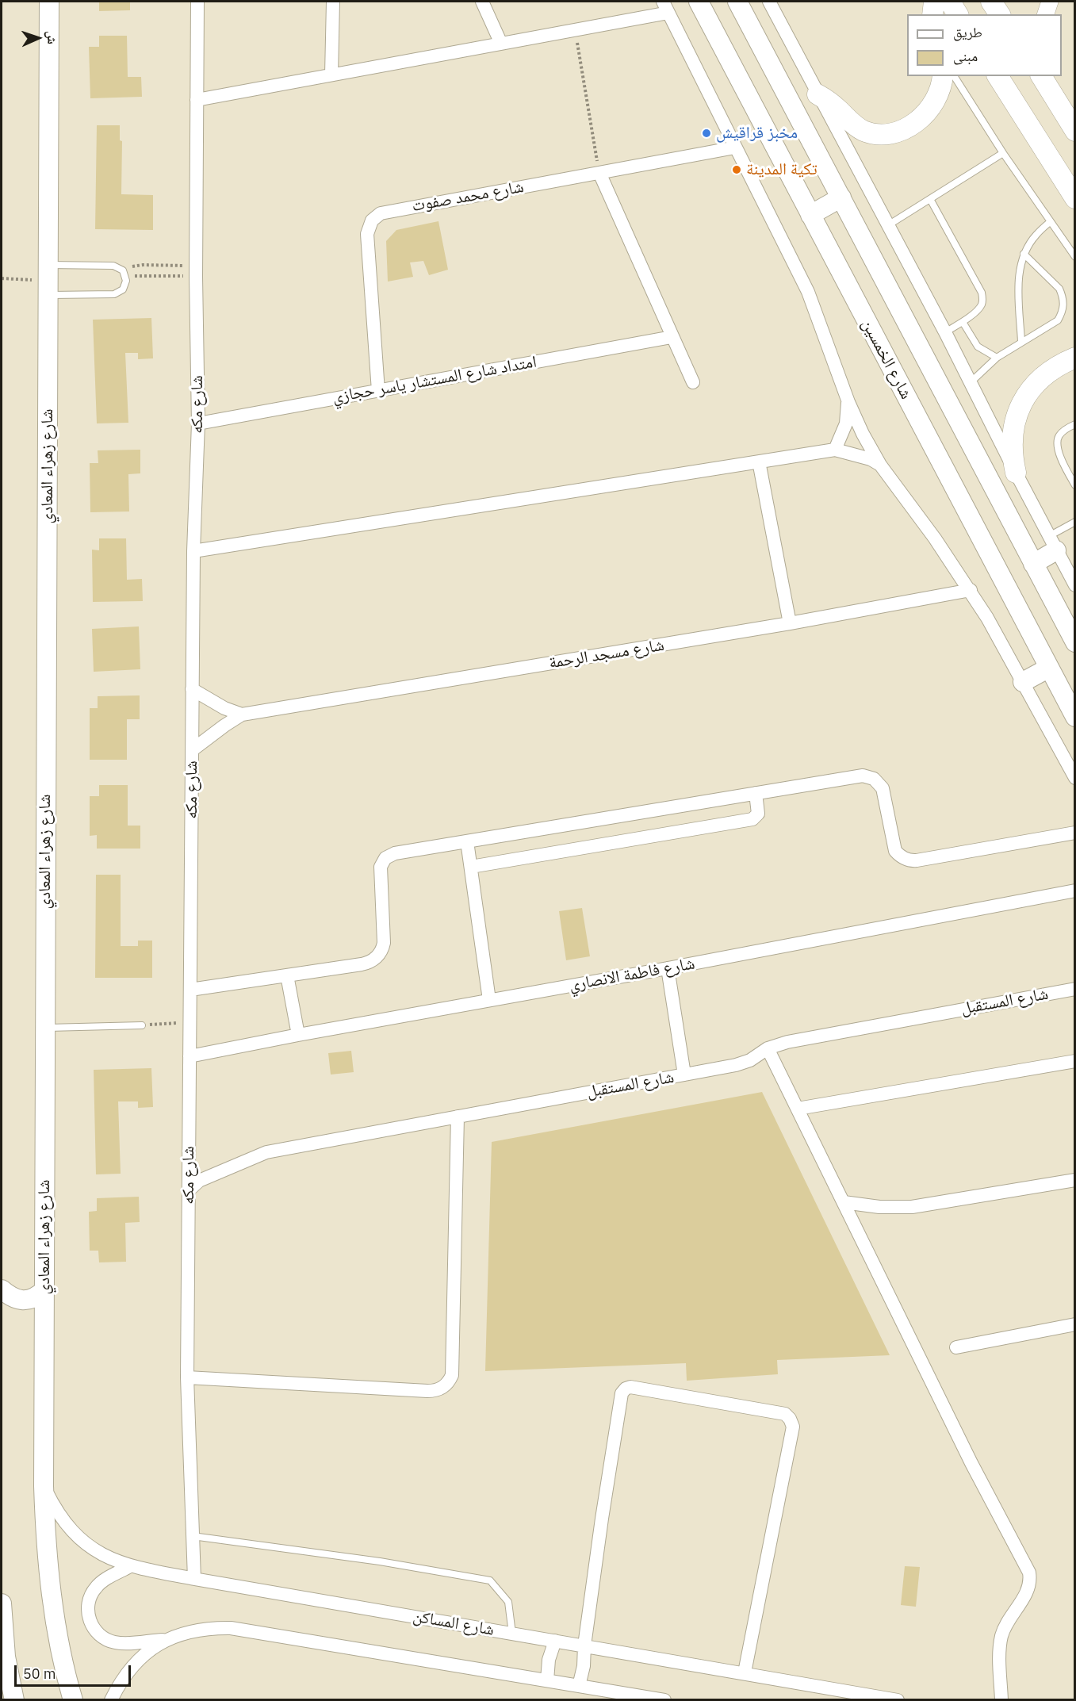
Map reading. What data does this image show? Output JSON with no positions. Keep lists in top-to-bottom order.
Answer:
{
  "streets": {
    "main road": ["شارع الخمسين", "شارع زهراء المعادي"],
    "street": [
      "شارع محمد صفوت",
      "امتداد شارع المستشار ياسر حجازي",
      "شارع مكه",
      "شارع مسجد الرحمة",
      "شارع فاطمة الانصاري",
      "شارع المستقبل",
      "شارع المساكن"
    ]
  },
  "crossings": [
    ["شارع محمد صفوت", "امتداد شارع المستشار ياسر حجازي"],
    ["امتداد شارع المستشار ياسر حجازي", "شارع مكه"],
    ["شارع مكه", "شارع مسجد الرحمة"],
    ["شارع مكه", "شارع فاطمة الانصاري"],
    ["شارع مكه", "شارع المستقبل"],
    ["شارع مكه", "شارع المساكن"],
    ["شارع زهراء المعادي", "شارع المساكن"]
  ],
  "places": ["مخبز قراقيش", "تكية المدينة"],
  "legend": ["طريق", "مبنى"],
  "scale_bar": "50 m",
  "north": "right"
}
